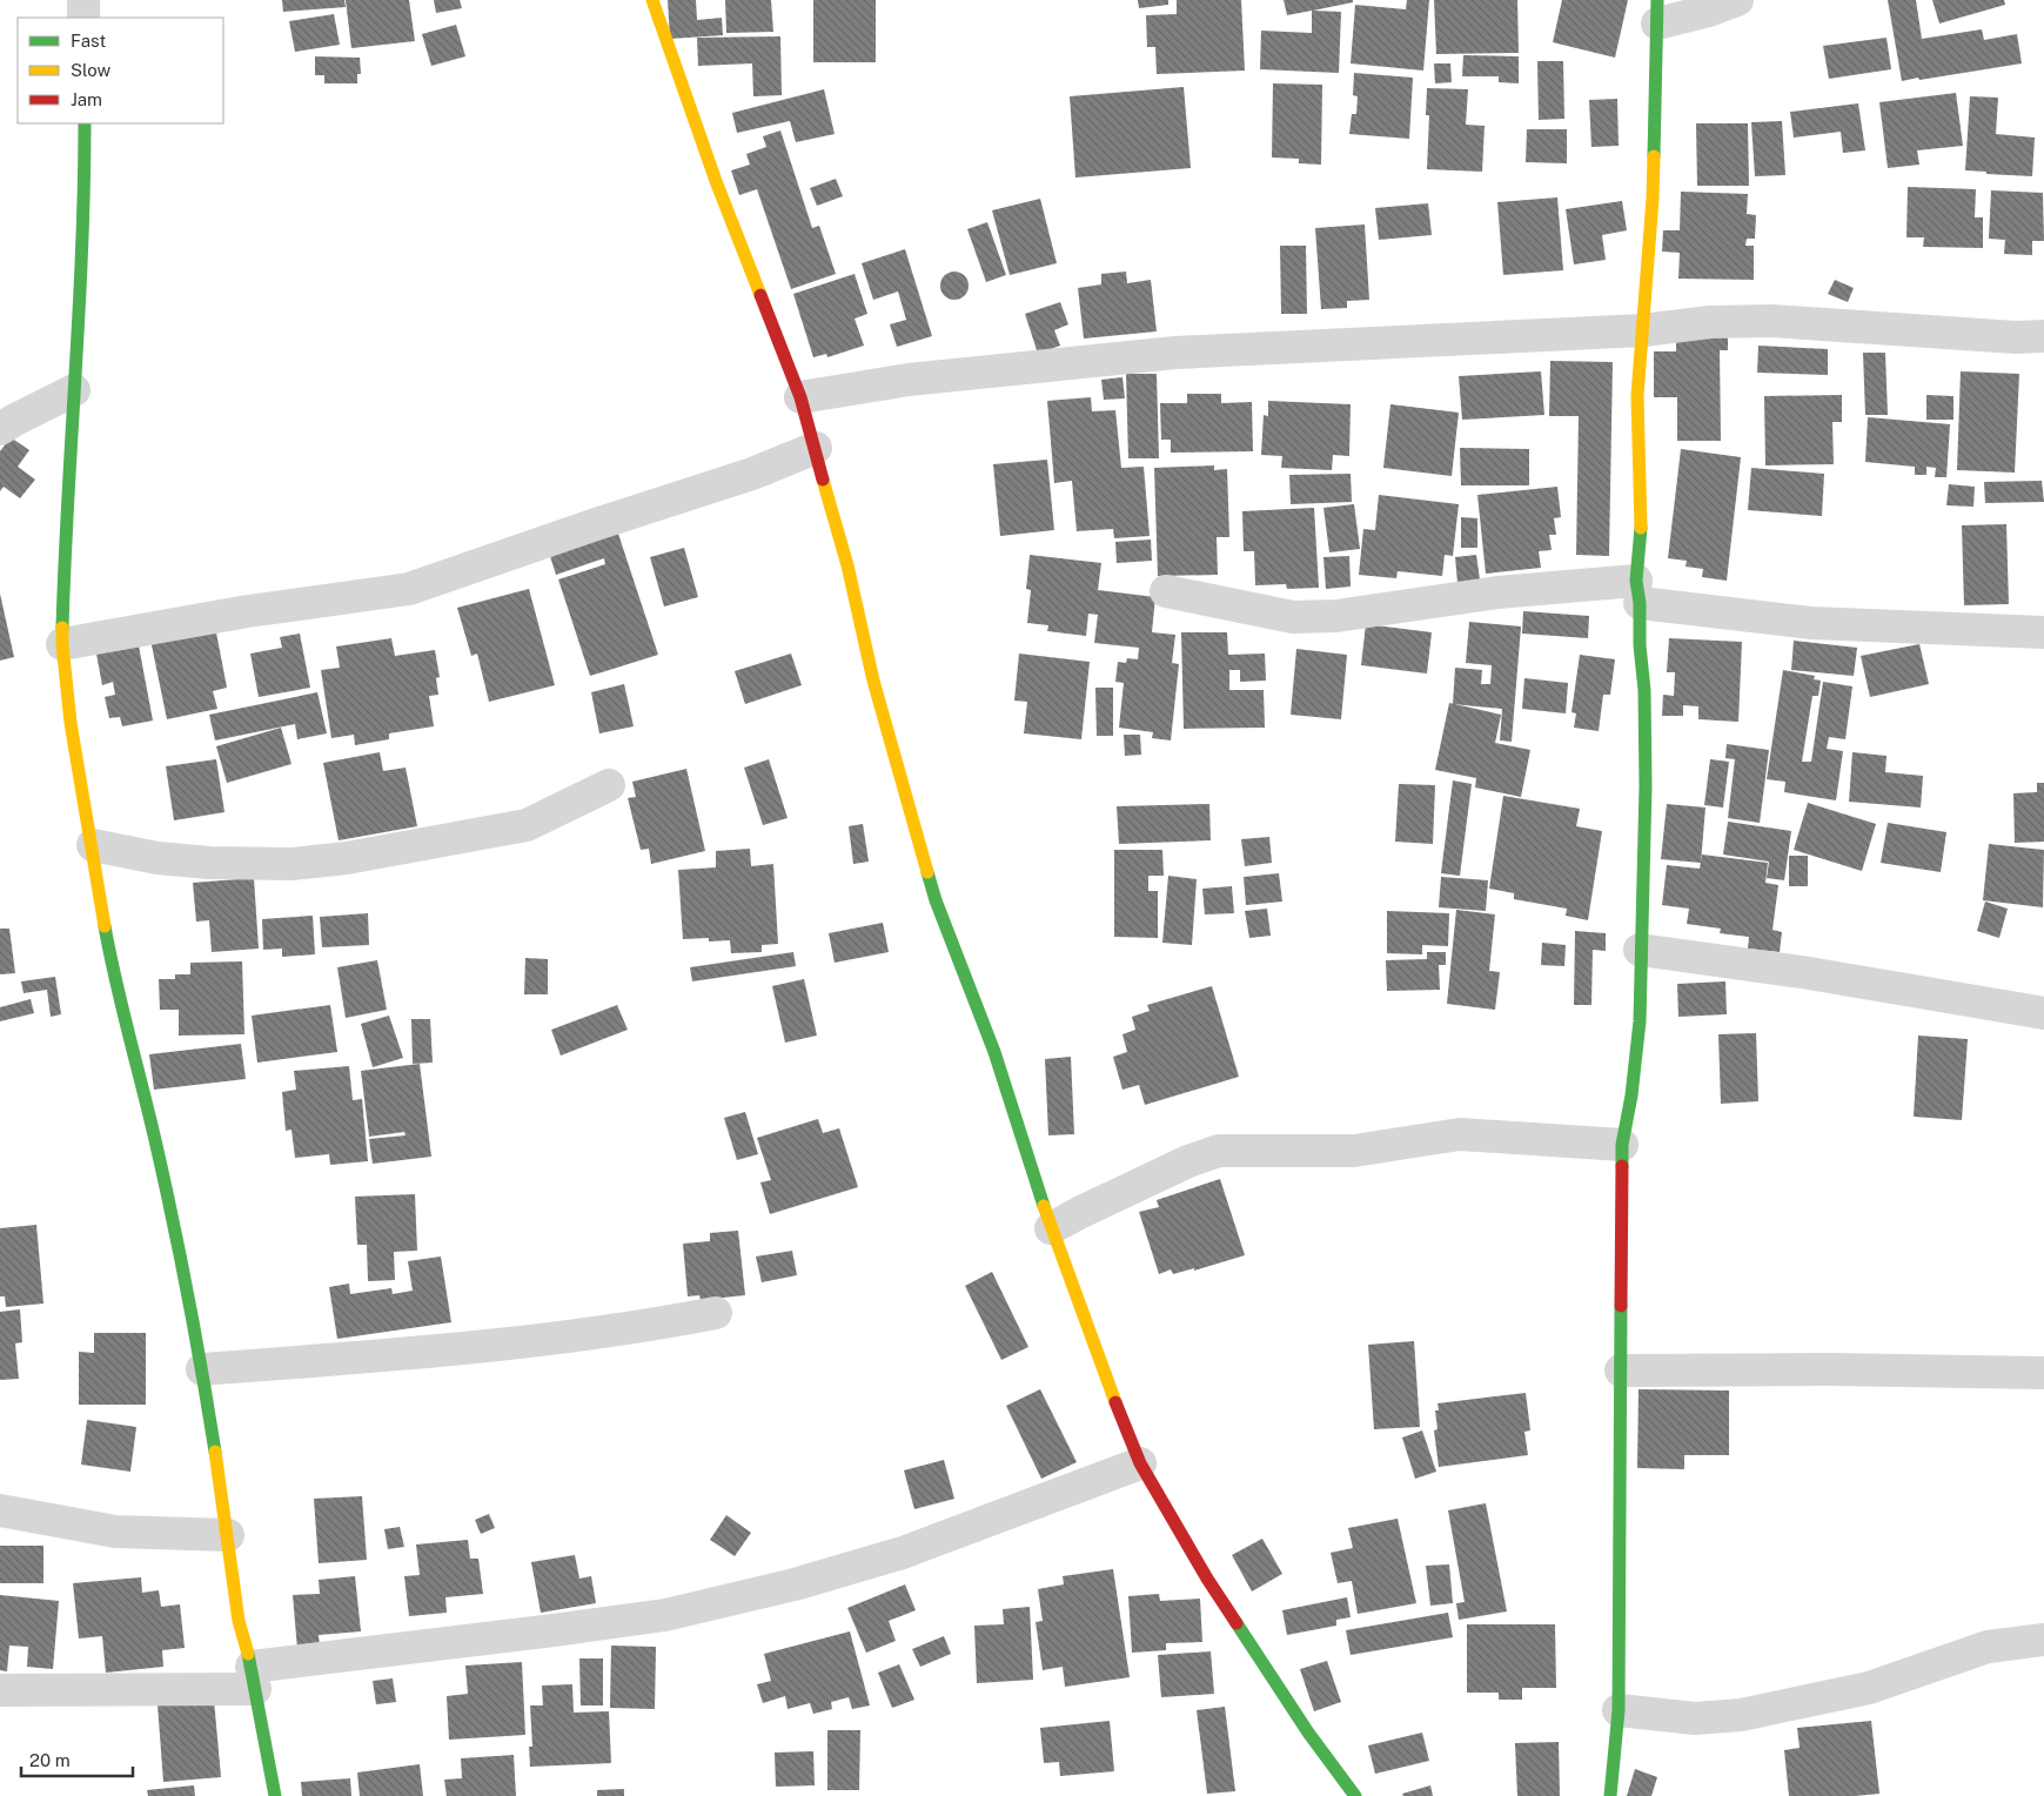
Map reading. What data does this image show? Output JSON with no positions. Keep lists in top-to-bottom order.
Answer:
{
  "legend": ["Fast", "Slow", "Jam"],
  "scale_bar": "20 m"
}
